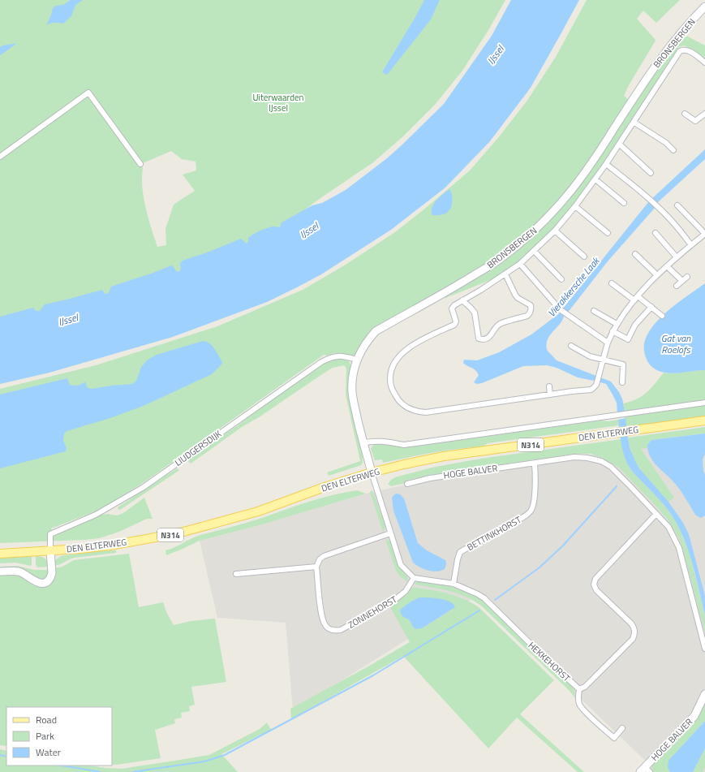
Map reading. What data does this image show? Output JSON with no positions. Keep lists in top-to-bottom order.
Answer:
{
  "streets": {
    "main road": ["DEN ELTERWEG", "N314"],
    "street": [
      "BRONSBERGEN",
      "LIUDGERSDIJK",
      "HOGE BALVER",
      "BETTINKHORST",
      "ZONNEHORST",
      "HEKKEHORST"
    ]
  },
  "crossings": [
    ["BRONSBERGEN", "DEN ELTERWEG"],
    ["BRONSBERGEN", "LIUDGERSDIJK"],
    ["DEN ELTERWEG", "LIUDGERSDIJK"],
    ["HOGE BALVER", "BETTINKHORST"],
    ["BETTINKHORST", "HEKKEHORST"],
    ["ZONNEHORST", "HEKKEHORST"]
  ],
  "water": ["IJssel", "Vierakkersche Laak", "Gat van Roelofs"],
  "parks": ["Uiterwaarden IJssel"],
  "legend": ["Road", "Park", "Water"]
}
